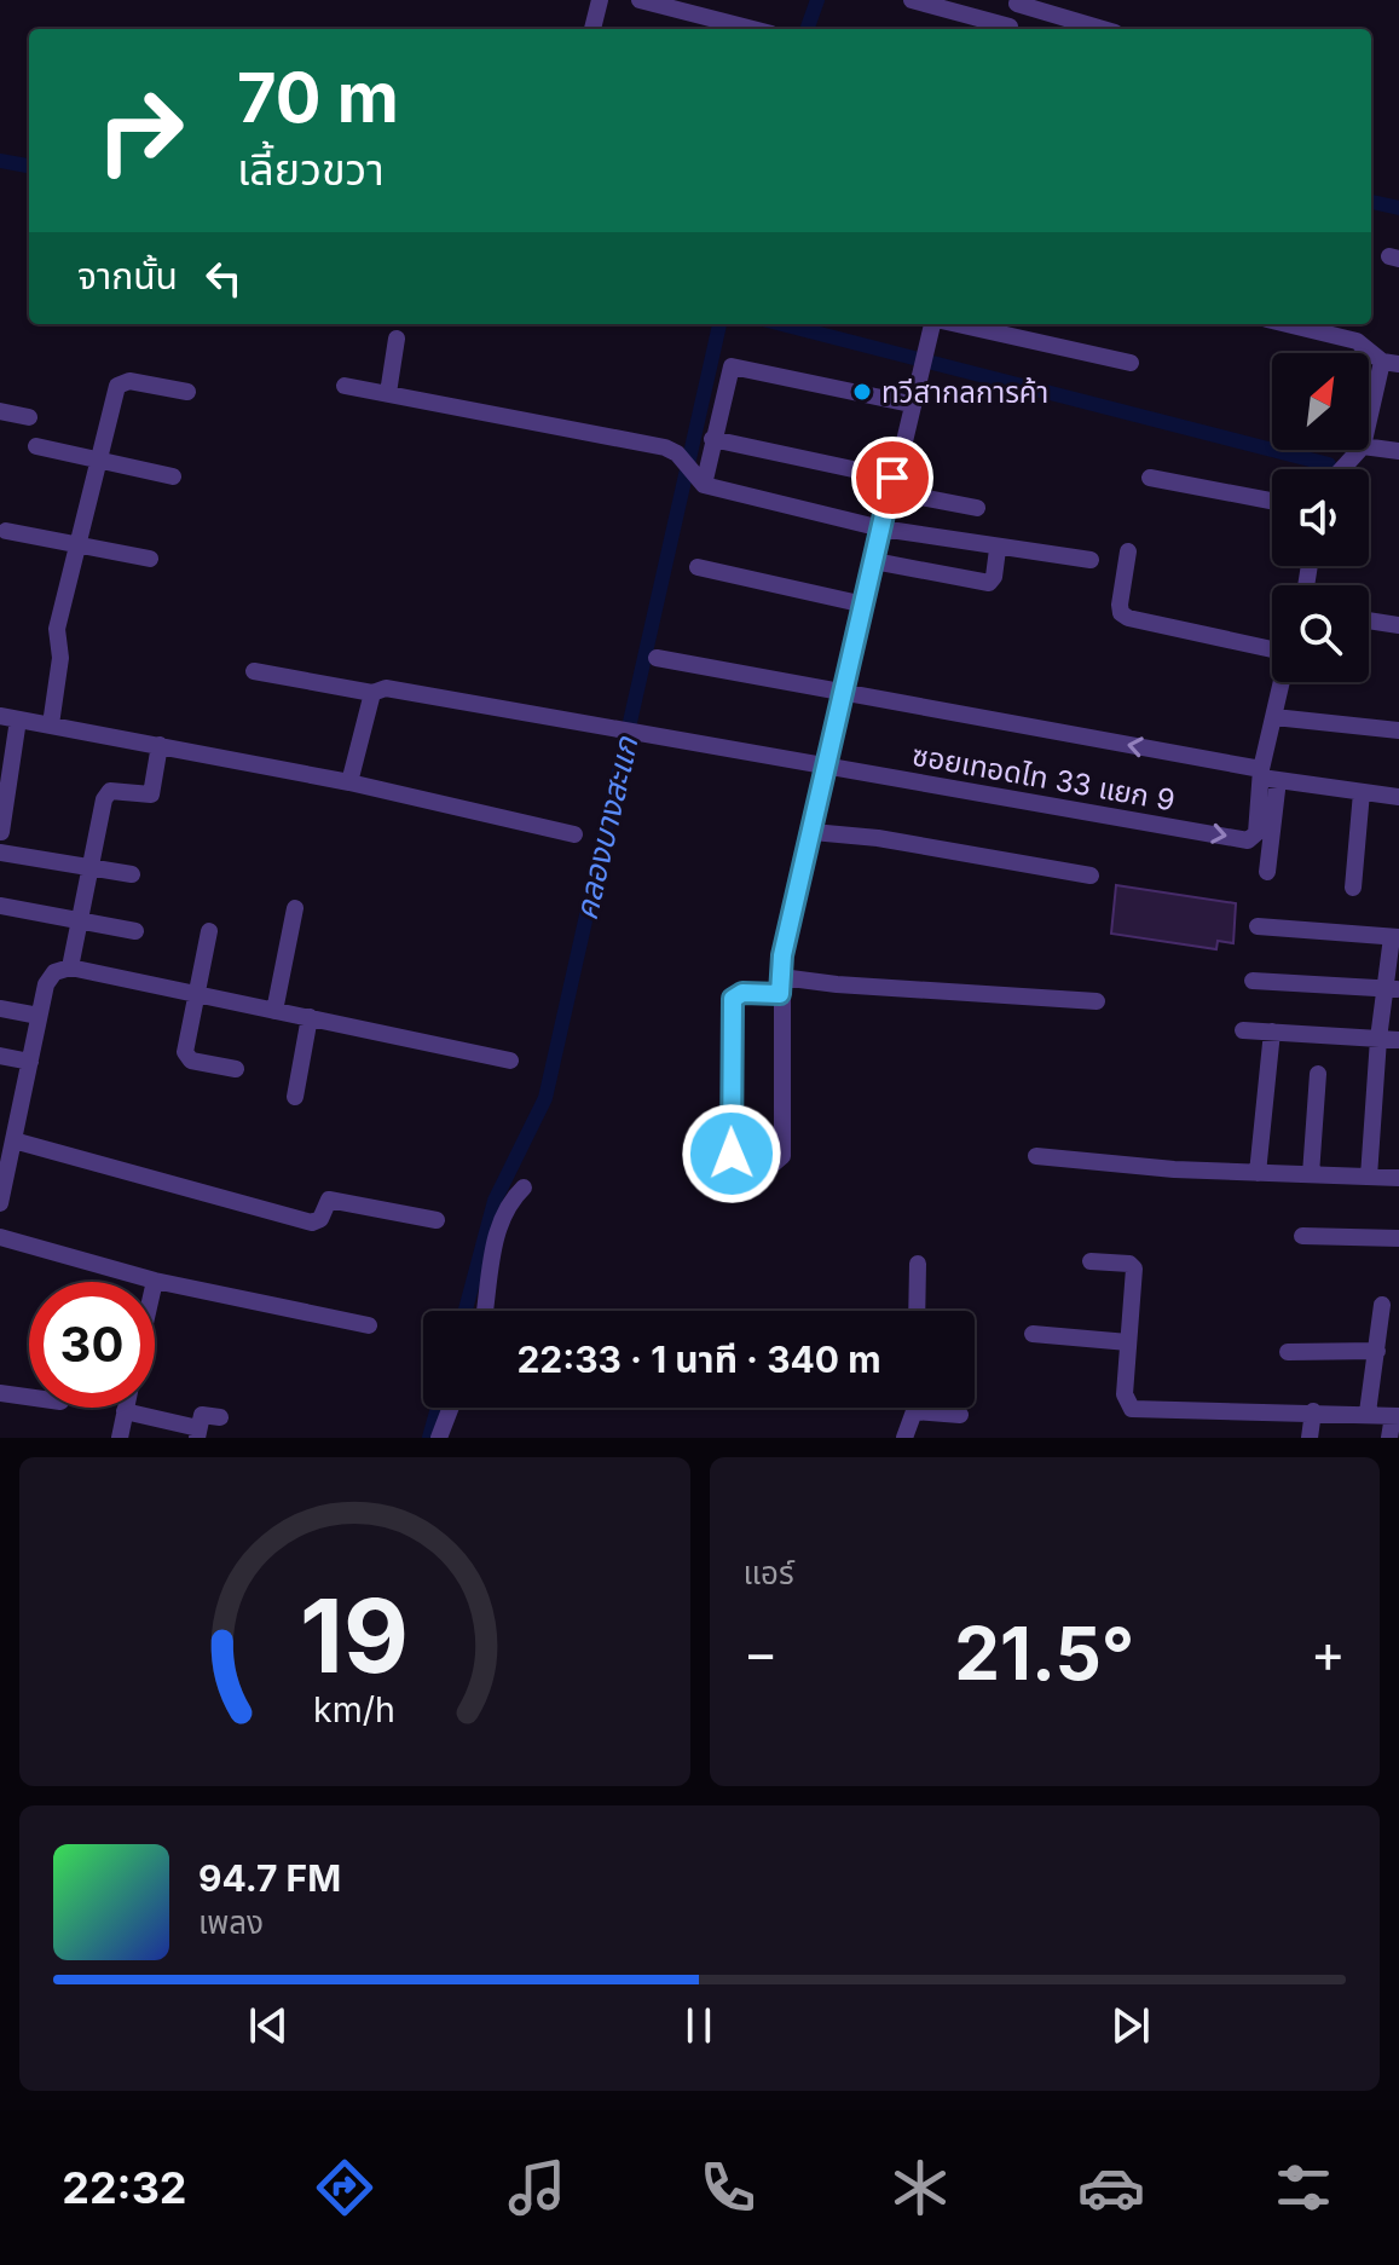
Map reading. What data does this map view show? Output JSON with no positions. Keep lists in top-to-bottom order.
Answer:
{
  "streets": {
    "street": ["ซอยเทอดไท 33 แยก 9"]
  },
  "water": ["คลองบางสะแก"],
  "places": ["ทวีสากลการค้า"],
  "north": "top right",
  "page": {
    "turn": ["70 m", "เลี้ยวขวา"],
    "then": "จากนั้น",
    "limit": "30",
    "trip": "22:33 · 1 นาที · 340 m",
    "tile": "แอร์",
    "heat": ["−", "21.5°", "+"],
    "song": ["94.7 FM", "เพลง"],
    "tabs": "22:32",
    "gauge": ["19", "km/h"]
  }
}
